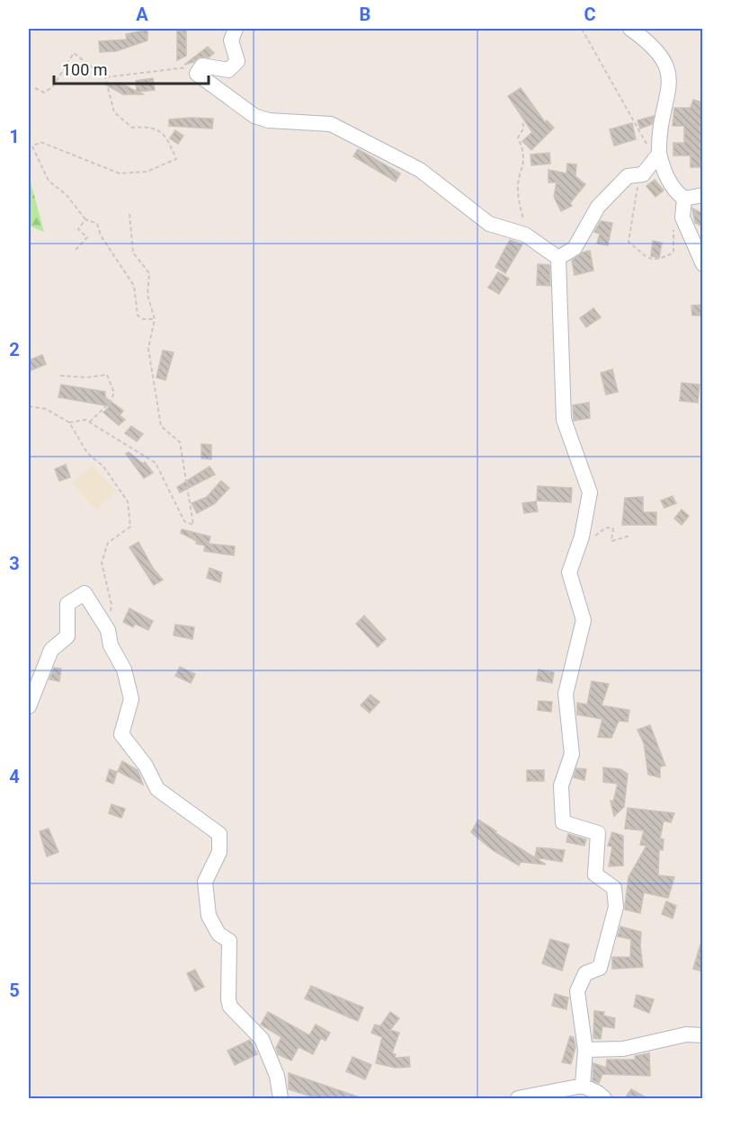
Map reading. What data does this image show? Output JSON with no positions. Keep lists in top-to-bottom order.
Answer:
{
  "scale_bar": "100 m",
  "grid": {
    "columns": ["A", "B", "C"],
    "rows": [
      "1",
      "2",
      "3",
      "4",
      "5"
    ]
  }
}
